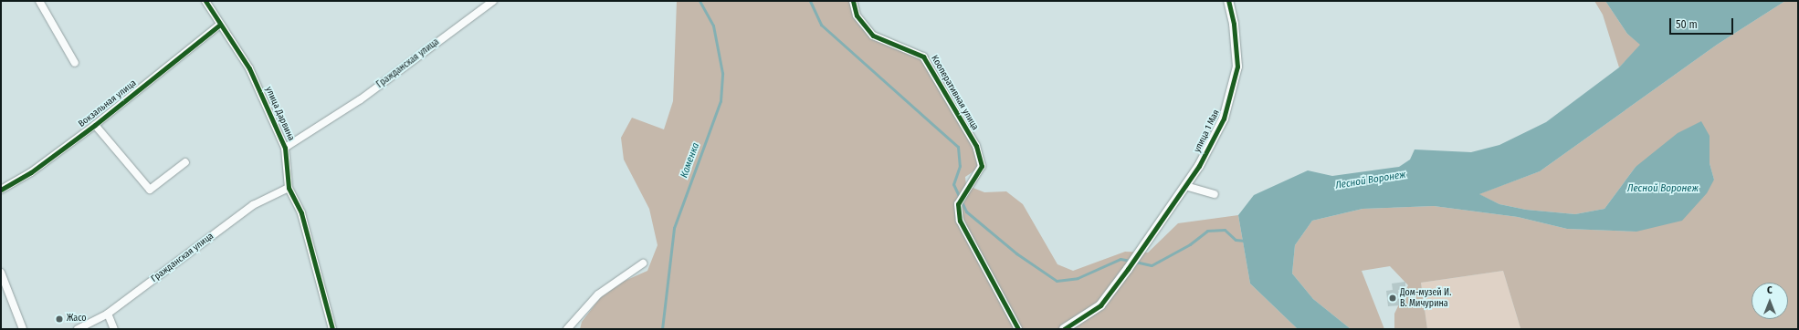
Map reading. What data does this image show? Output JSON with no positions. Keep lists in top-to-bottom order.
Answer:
{
  "streets": {
    "street": [
      "Гражданская улица",
      "Кооперативная улица",
      "Вокзальная улица",
      "улица Дарвина",
      "улица 1 Мая"
    ]
  },
  "crossings": [
    ["Гражданская улица", "улица Дарвина"],
    ["Вокзальная улица", "улица Дарвина"]
  ],
  "water": ["Каменка", "Лесной Воронеж"],
  "places": ["Дом-музей И. В. Мичурина", "Жасо"],
  "scale_bar": "50 m",
  "north": "top"
}
